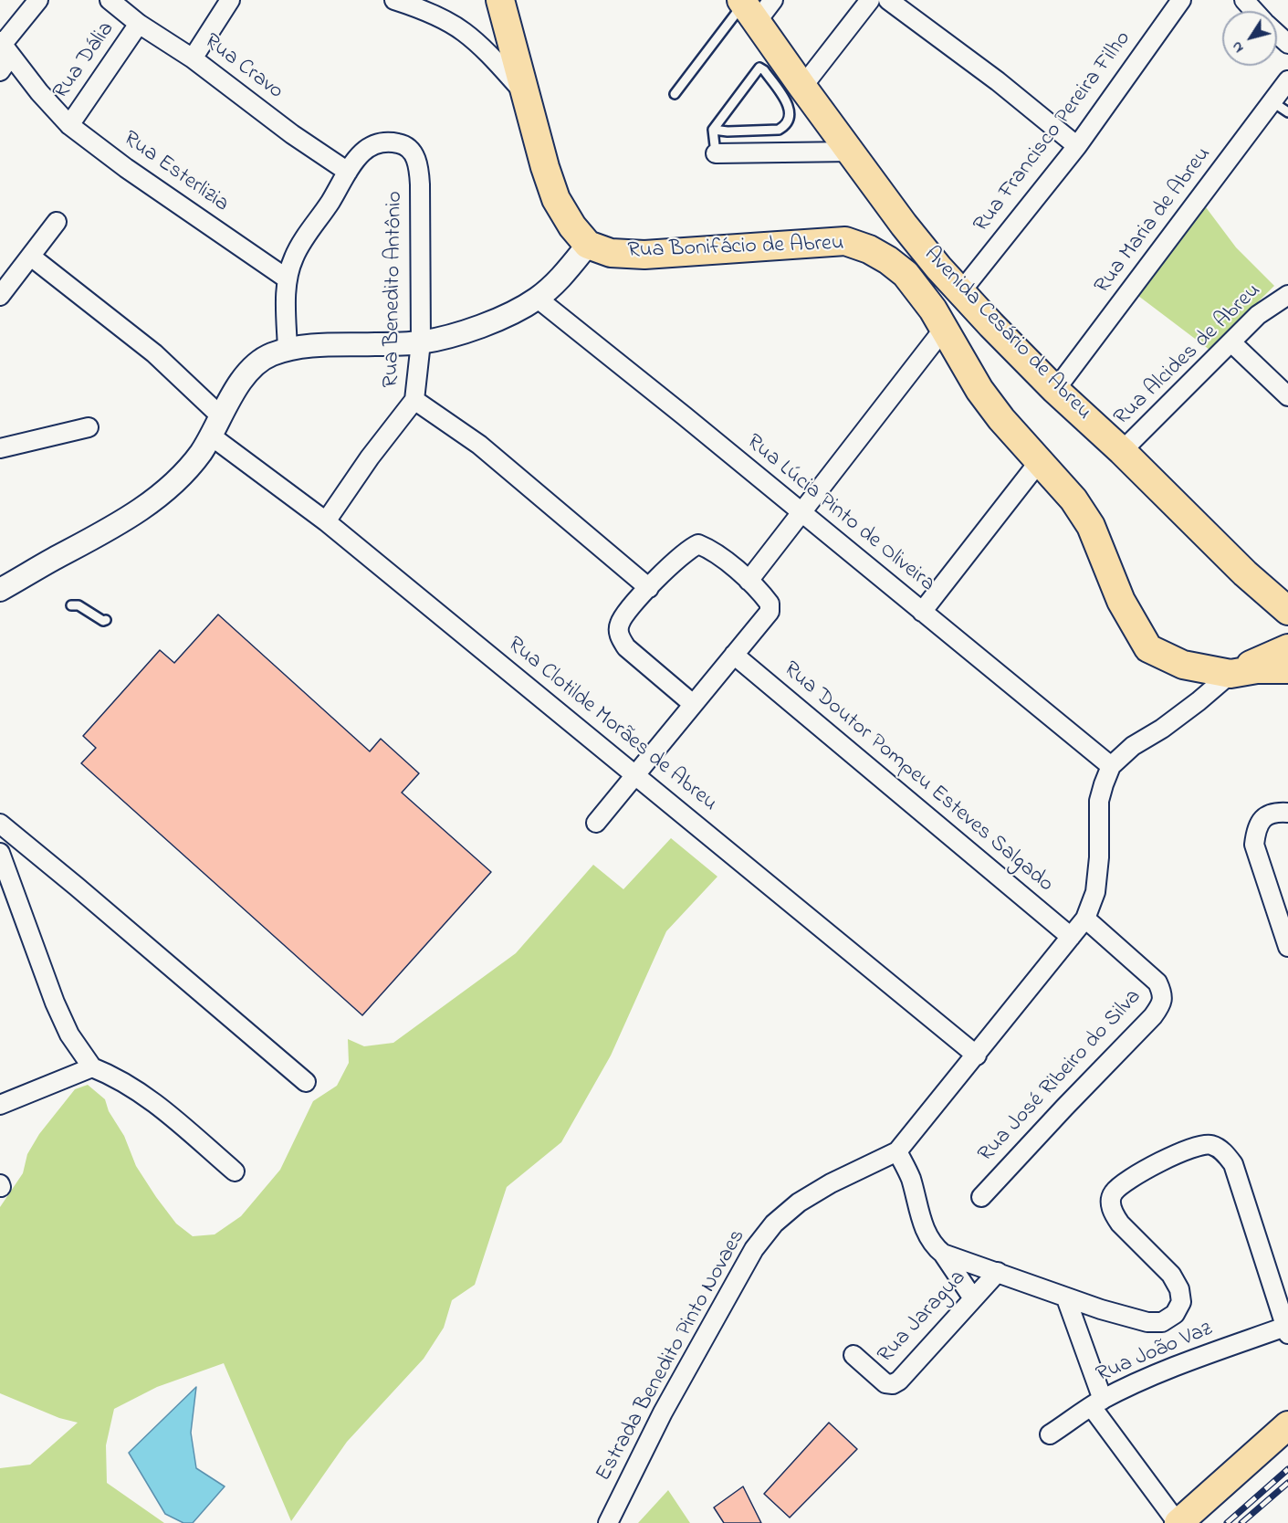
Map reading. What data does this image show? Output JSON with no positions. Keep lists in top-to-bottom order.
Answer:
{
  "streets": {
    "main road": ["Rua Bonifácio de Abreu", "Avenida Cesário de Abreu"],
    "street": [
      "Rua Dália",
      "Rua Cravo",
      "Rua Francisco Pereira Filho",
      "Rua Esterlizia",
      "Rua Maria de Abreu",
      "Rua Benedito Antônio",
      "Rua Alcides de Abreu",
      "Rua Lúcia Pinto de Oliveira",
      "Rua Clotilde Morães de Abreu",
      "Rua Doutor Pompeu Esteves Salgado",
      "Rua José Ribeiro do Silva",
      "Rua Jaragua",
      "Rua João Vaz",
      "Estrada Benedito Pinto Novaes"
    ]
  },
  "crossings": [
    ["Rua Dália", "Rua Cravo"],
    ["Rua Dália", "Rua Esterlizia"],
    ["Rua Cravo", "Rua Benedito Antônio"],
    ["Rua Francisco Pereira Filho", "Avenida Cesário de Abreu"],
    ["Rua Maria de Abreu", "Avenida Cesário de Abreu"],
    ["Rua Benedito Antônio", "Rua Clotilde Morães de Abreu"],
    ["Avenida Cesário de Abreu", "Rua Alcides de Abreu"]
  ],
  "north": "bottom left"
}
